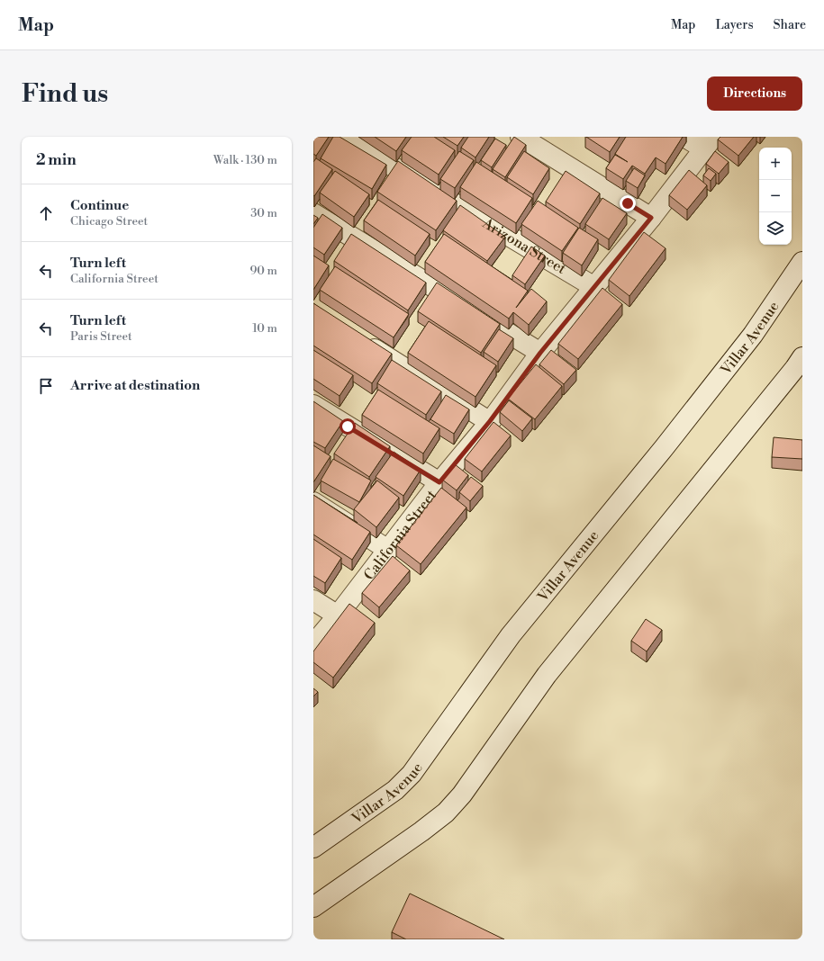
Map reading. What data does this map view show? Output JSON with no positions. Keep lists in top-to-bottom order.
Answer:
{
  "streets": {
    "street": ["Arizona Street", "Villar Avenue", "California Street"]
  },
  "crossings": [
    ["Arizona Street", "California Street"]
  ],
  "page": {
    "header": "Map",
    "nav": ["Map", "Layers", "Share"],
    "buttons": "Directions",
    "title": "Find us",
    "heading": ["2 min", "Walk · 130 m"],
    "map_buttons": ["+", "−"],
    "list": [
      ["Continue", "Chicago Street", "30 m"],
      ["Turn left", "California Street", "90 m"],
      ["Turn left", "Paris Street", "10 m"],
      "Arrive at destination"
    ]
  }
}
